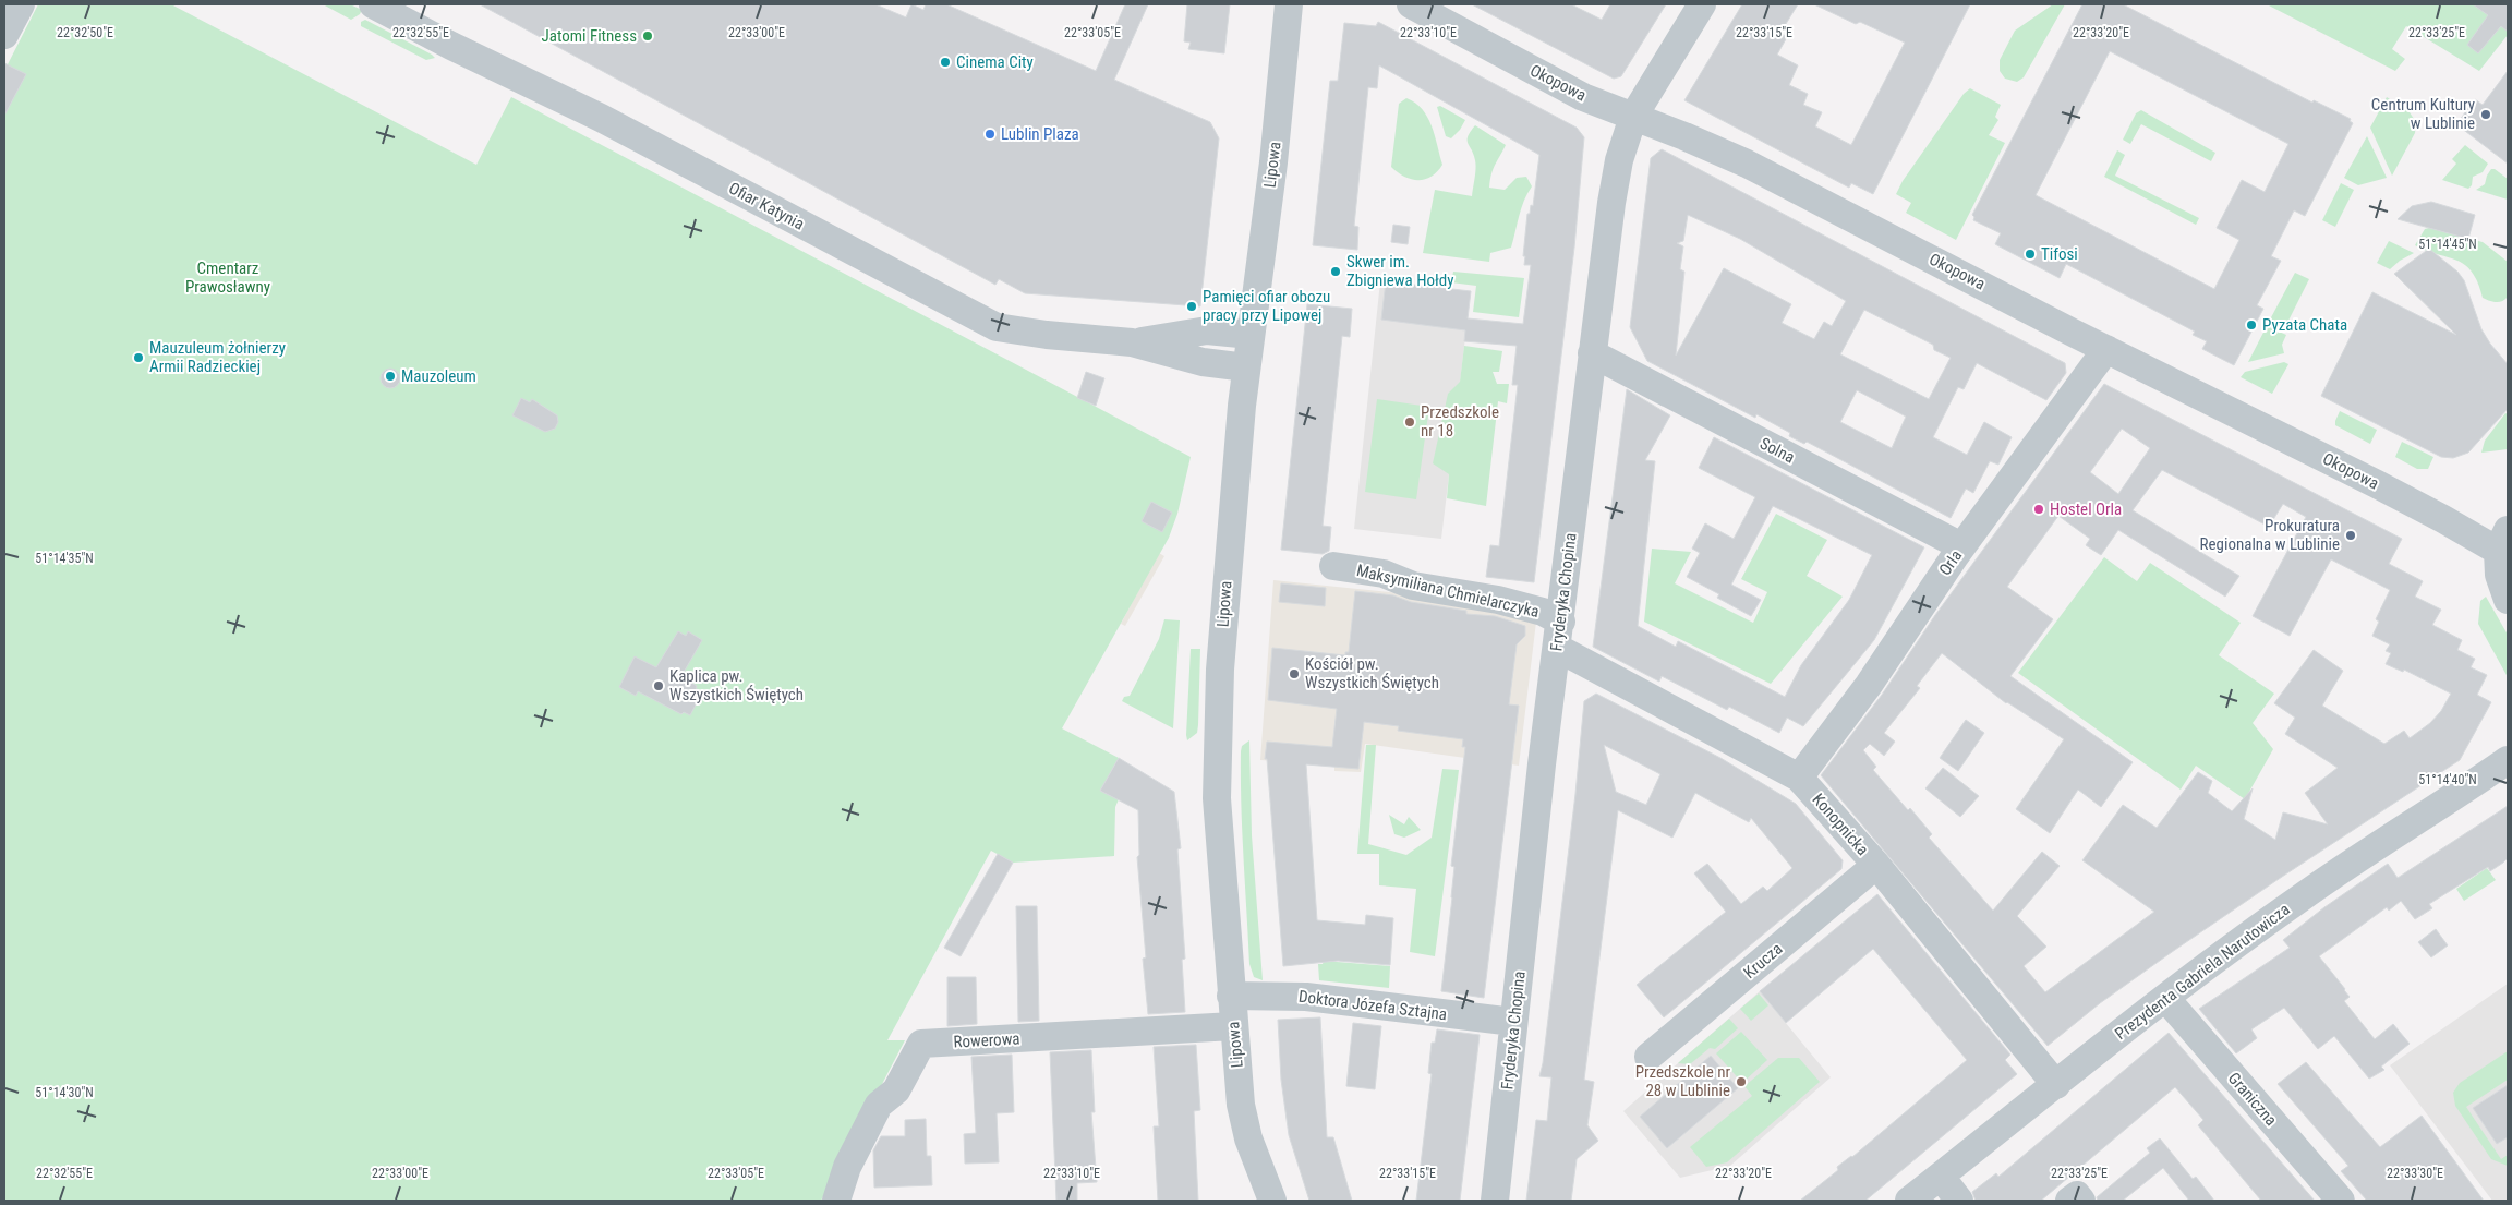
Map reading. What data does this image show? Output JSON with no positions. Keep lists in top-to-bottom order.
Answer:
{
  "streets": {
    "street": [
      "Okopowa",
      "Lipowa",
      "Ofiar Katynia",
      "Solna",
      "Orla",
      "Maksymiliana Chmielarczyka",
      "Fryderyka Chopina",
      "Konopnicka",
      "Krucza",
      "Prezydenta Gabriela Narutowicza",
      "Doktora Józefa Sztajna",
      "Rowerowa",
      "Graniczna"
    ]
  },
  "crossings": [
    ["Okopowa", "Orla"],
    ["Okopowa", "Fryderyka Chopina"],
    ["Lipowa", "Ofiar Katynia"],
    ["Lipowa", "Doktora Józefa Sztajna"],
    ["Lipowa", "Rowerowa"],
    ["Solna", "Orla"],
    ["Solna", "Fryderyka Chopina"],
    ["Orla", "Konopnicka"],
    ["Maksymiliana Chmielarczyka", "Fryderyka Chopina"],
    ["Maksymiliana Chmielarczyka", "Konopnicka"],
    ["Fryderyka Chopina", "Konopnicka"],
    ["Fryderyka Chopina", "Doktora Józefa Sztajna"],
    ["Konopnicka", "Krucza"],
    ["Konopnicka", "Prezydenta Gabriela Narutowicza"],
    ["Prezydenta Gabriela Narutowicza", "Graniczna"]
  ],
  "parks": ["Cmentarz Prawosławny"],
  "places": [
    "Jatomi Fitness",
    "Cinema City",
    "Centrum Kultury w Lublinie",
    "Lublin Plaza",
    "Tifosi",
    "Skwer im. Zbigniewa Hołdy",
    "Pamięci ofiar obozu pracy przy Lipowej",
    "Pyzata Chata",
    "Mauzuleum żołnierzy Armii Radzieckiej",
    "Mauzoleum",
    "Przedszkole nr 18",
    "Hostel Orla",
    "Prokuratura Regionalna w Lublinie",
    "Kościół pw. Wszystkich Świętych",
    "Kaplica pw. Wszystkich Świętych",
    "Przedszkole nr 28 w Lublinie"
  ],
  "coordinates": [
    "22°32'50\"E",
    "22°32'55\"E",
    "22°33'00\"E",
    "22°33'05\"E",
    "22°33'10\"E",
    "22°33'15\"E",
    "22°33'20\"E",
    "22°33'25\"E",
    "51°14'45\"N",
    "51°14'35\"N",
    "51°14'40\"N",
    "51°14'30\"N",
    "22°33'30\"E"
  ]
}
